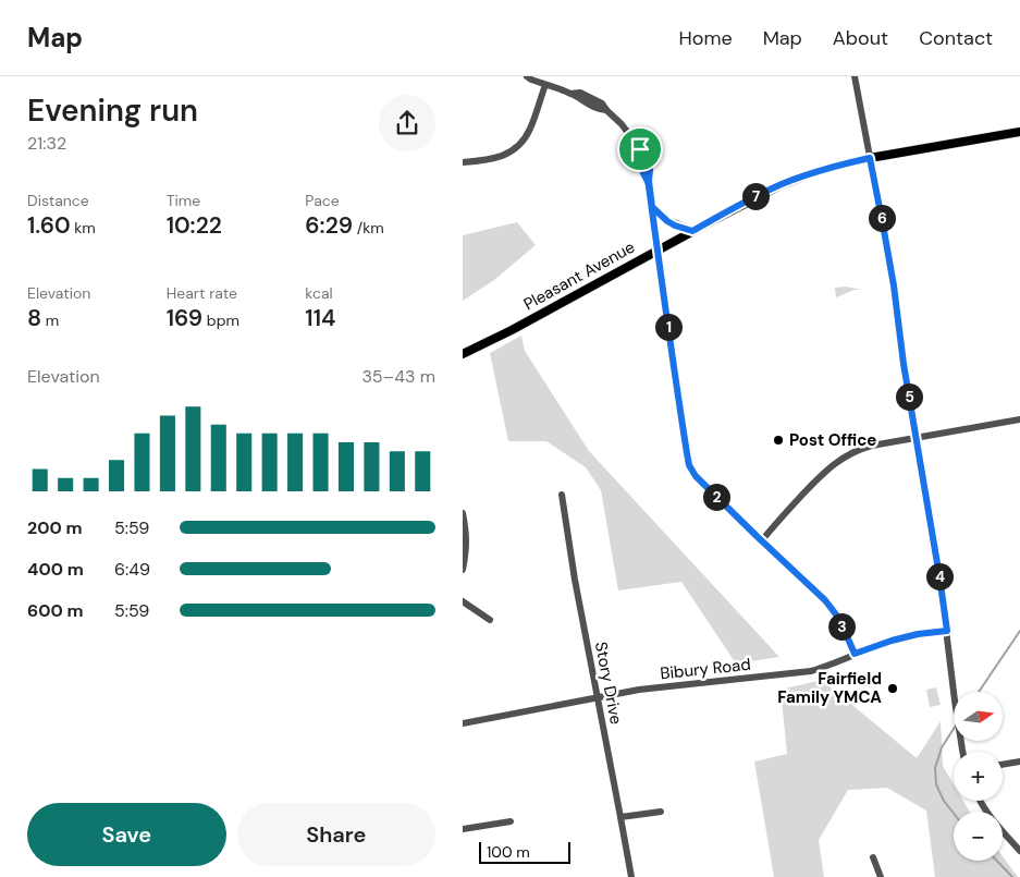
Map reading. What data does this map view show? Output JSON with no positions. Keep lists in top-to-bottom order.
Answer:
{
  "streets": {
    "main road": ["Pleasant Avenue"],
    "street": ["Bibury Road", "Story Drive"]
  },
  "crossings": [
    ["Bibury Road", "Story Drive"]
  ],
  "places": ["Post Office", "Fairfield Family YMCA"],
  "scale_bar": "100 m",
  "north": "right",
  "page": {
    "header": "Map",
    "nav": [
      "Home",
      "Map",
      "About",
      "Contact"
    ],
    "heading": ["Evening run", "21:32"],
    "stats": [
      ["Distance", "1.60 km"],
      ["Time", "10:22"],
      ["Pace", "6:29 /km"],
      ["Elevation", "8 m"],
      ["Heart rate", "169 bpm"],
      ["kcal", "114"]
    ],
    "pins": [
      "7",
      "6",
      "1",
      "5",
      "2",
      "4",
      "3"
    ],
    "chart": ["Elevation", "35–43 m"],
    "list": [
      {
        "name": "200 m",
        "note": "5:59"
      },
      {
        "name": "400 m",
        "note": "6:49"
      },
      {
        "name": "600 m",
        "note": "5:59"
      }
    ],
    "map_buttons": ["+", "−"],
    "buttons": ["Save", "Share"],
    "scale": "100 m"
  }
}
